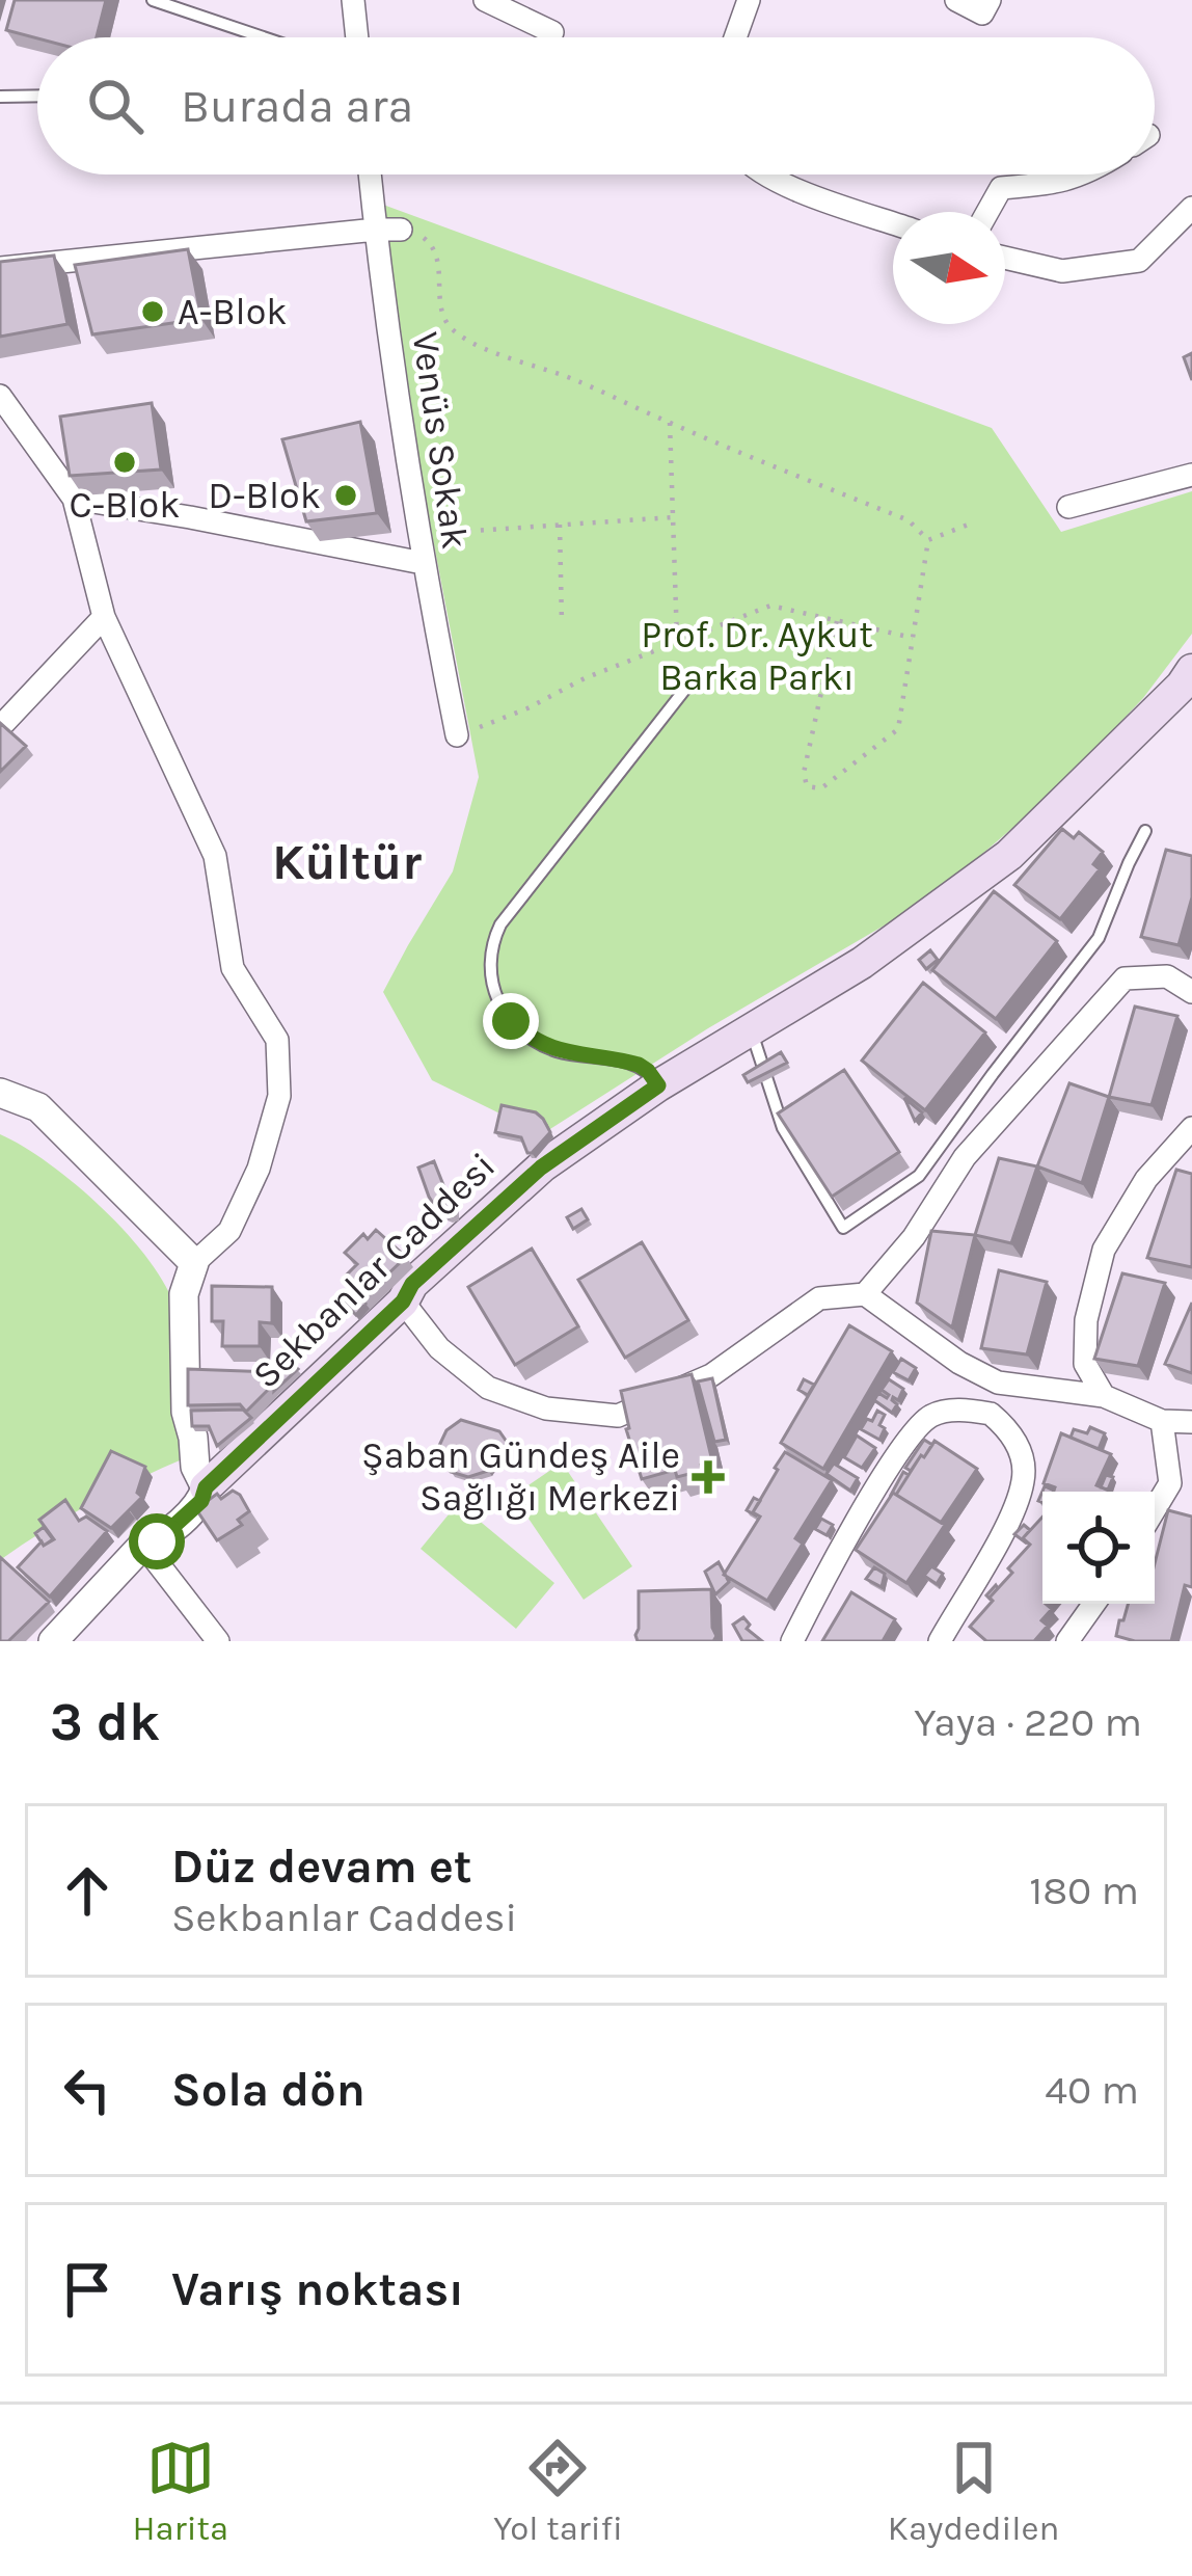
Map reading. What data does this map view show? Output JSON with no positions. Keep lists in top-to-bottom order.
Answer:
{
  "streets": {
    "main road": ["Sekbanlar Caddesi"],
    "street": ["Venüs Sokak"]
  },
  "districts": ["Kültür"],
  "parks": ["Prof. Dr. Aykut Barka Parkı"],
  "places": {
    "other": ["A-Blok", "C-Blok", "D-Blok"],
    "health": ["Şaban Gündeş Aile Sağlığı Merkezi"]
  },
  "north": "right",
  "page": {
    "search": "Burada ara",
    "heading": ["3 dk", "Yaya · 220 m"],
    "list": [
      ["Düz devam et", "Sekbanlar Caddesi", "180 m"],
      ["Sola dön", "40 m"],
      "Varış noktası"
    ],
    "nav": ["Harita", "Yol tarifi", "Kaydedilen"]
  }
}
